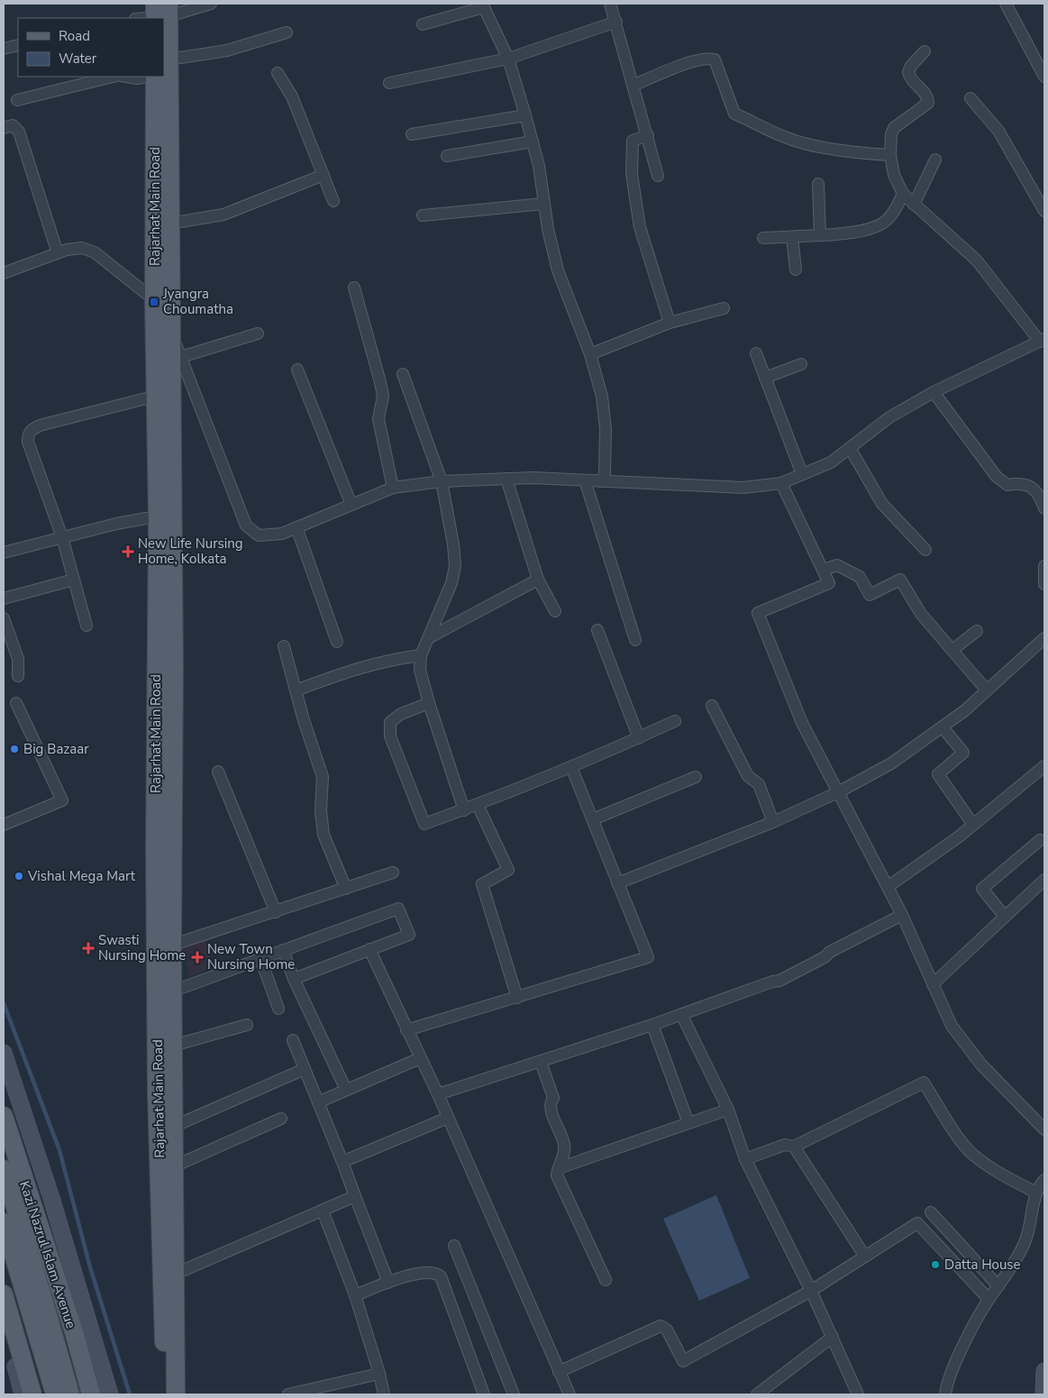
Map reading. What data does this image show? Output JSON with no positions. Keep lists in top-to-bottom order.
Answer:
{
  "streets": {
    "main road": ["Rajarhat Main Road", "Kazi Nazrul Islam Avenue"]
  },
  "places": {
    "transit": ["Jyangra Choumatha"],
    "health": ["New Life Nursing Home, Kolkata", "Swasti Nursing Home", "New Town Nursing Home"],
    "other": ["Big Bazaar", "Vishal Mega Mart", "Datta House"]
  },
  "legend": ["Road", "Water"]
}
